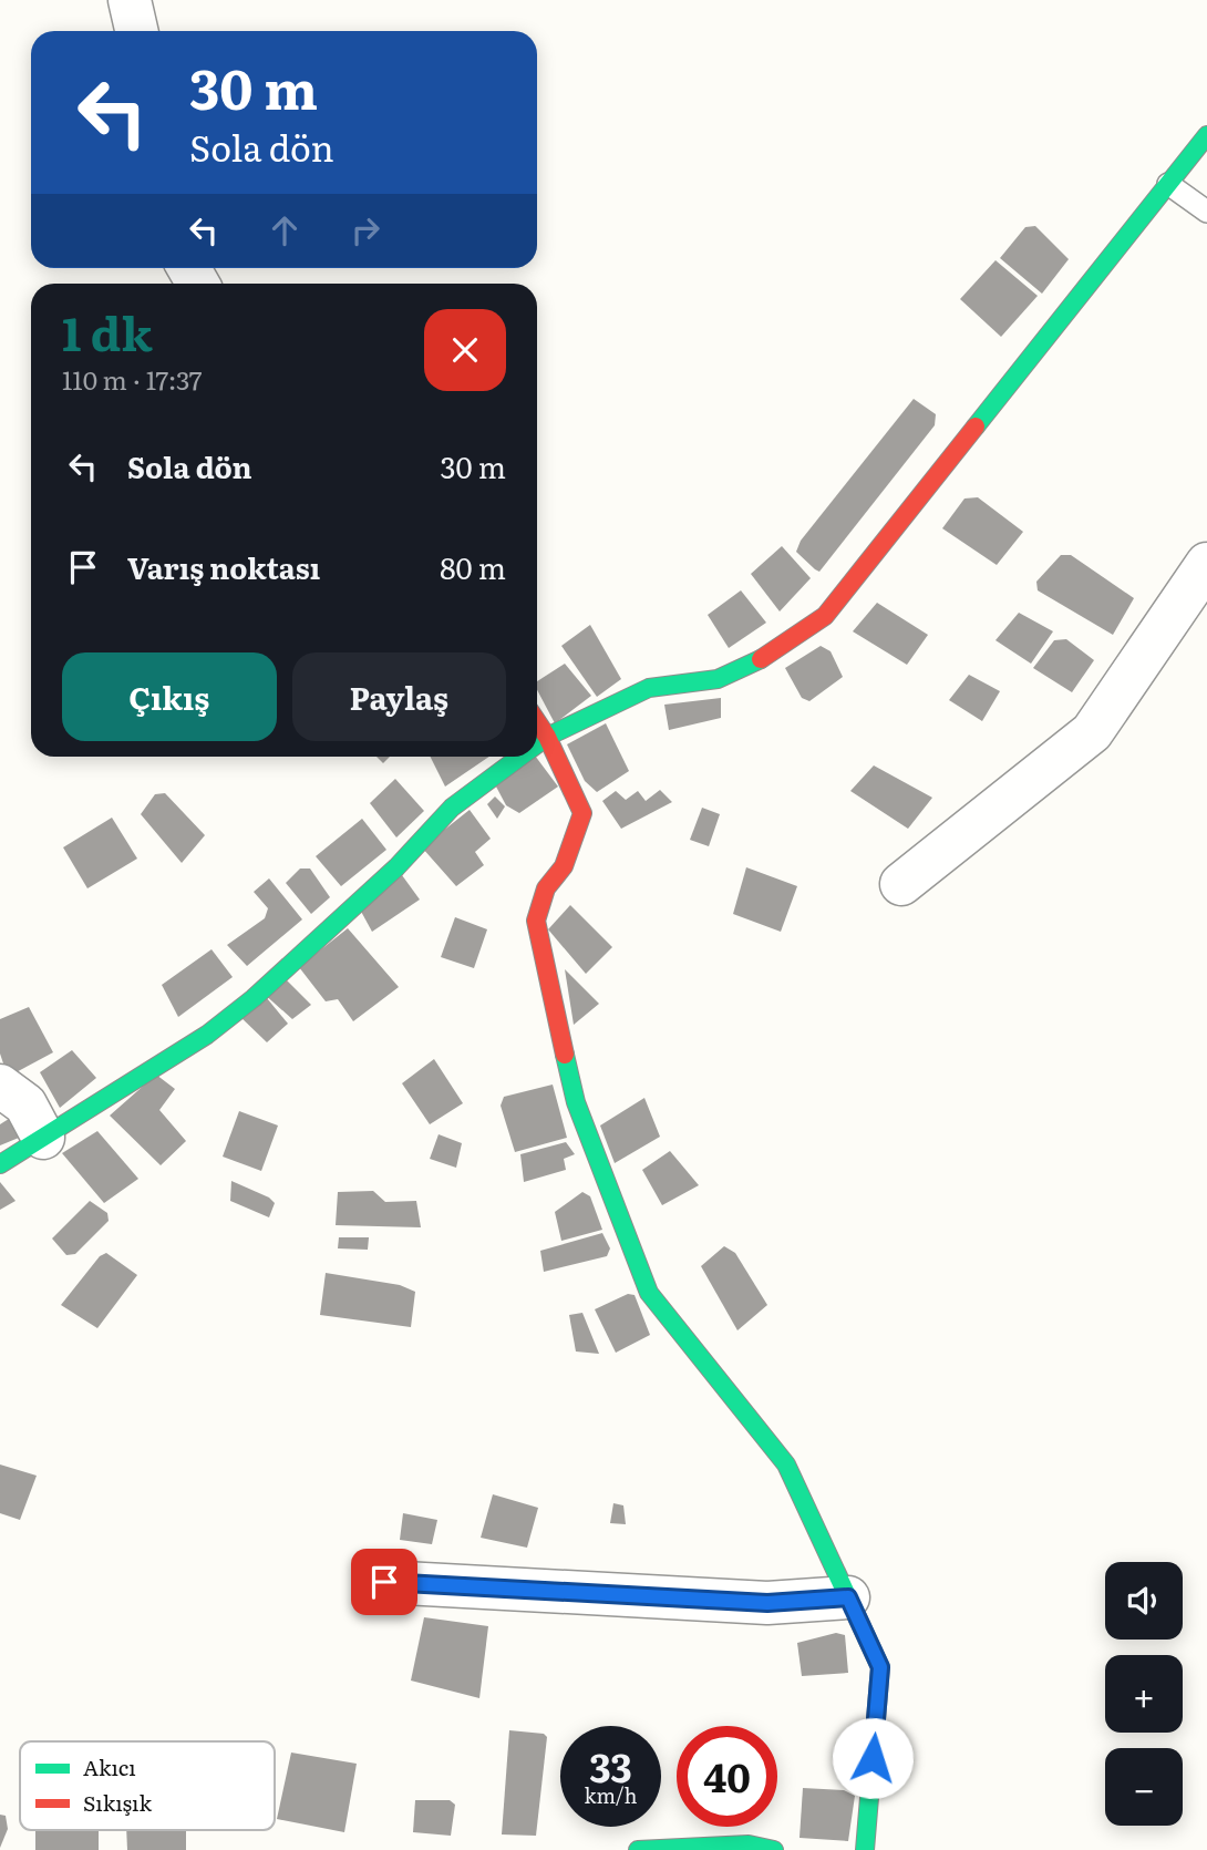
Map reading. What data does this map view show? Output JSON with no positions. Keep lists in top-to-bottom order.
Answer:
{
  "legend": ["Akıcı", "Sıkışık"],
  "page": {
    "turn": ["30 m", "Sola dön"],
    "heading": ["1 dk", "110 m · 17:37"],
    "list": [
      {
        "name": "Sola dön",
        "value": "30 m"
      },
      {
        "name": "Varış noktası",
        "value": "80 m"
      }
    ],
    "buttons": ["Çıkış", "Paylaş"],
    "map_buttons": ["+", "−"],
    "speed": "33 km/h",
    "limit": "40"
  }
}
